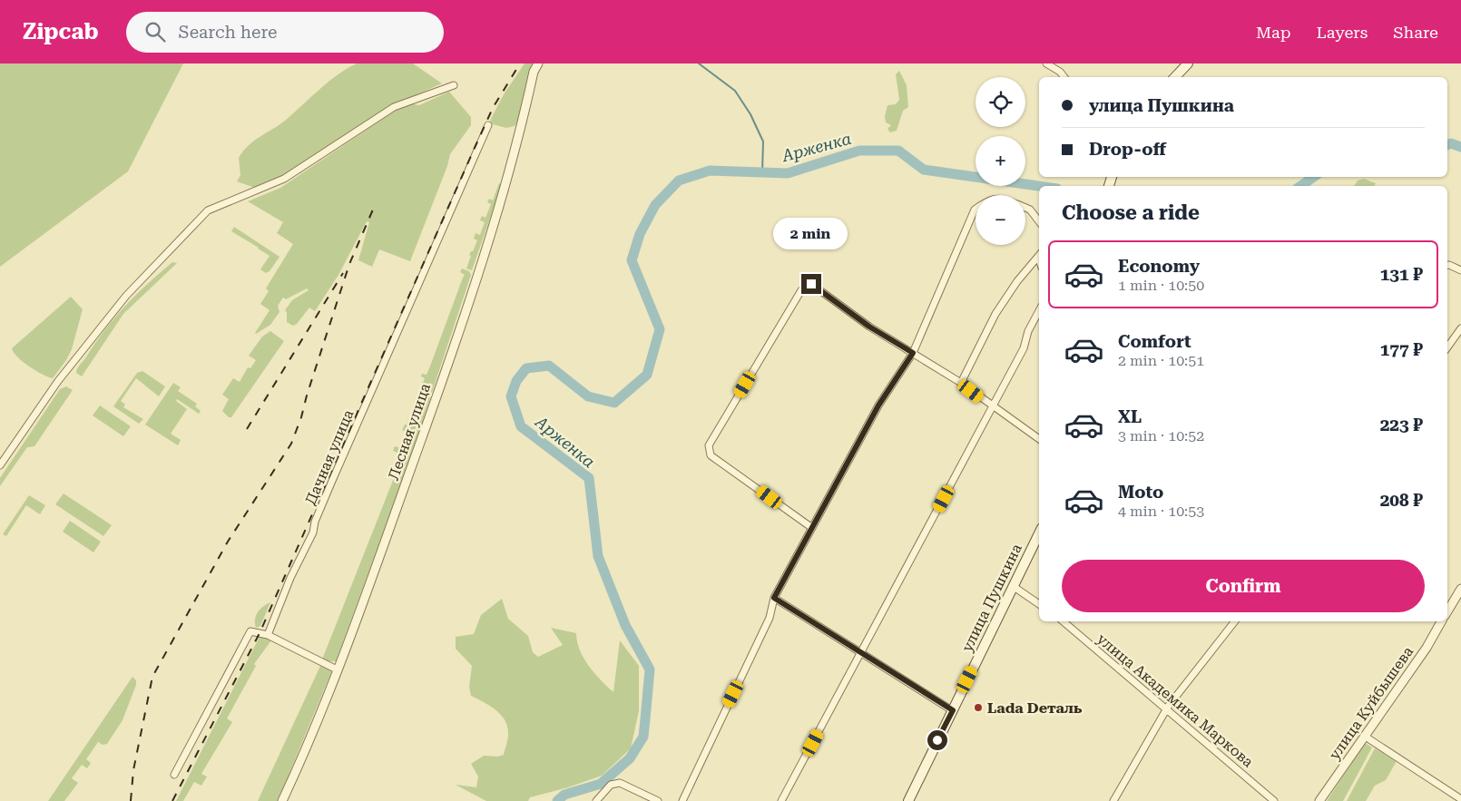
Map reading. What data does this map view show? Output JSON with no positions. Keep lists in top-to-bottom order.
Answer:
{
  "streets": {
    "main road": ["улица Пушкина"],
    "street": [
      "Лесная улица",
      "Дачная улица",
      "улица Академика Маркова",
      "улица Куйбышева"
    ]
  },
  "water": ["Арженка"],
  "places": ["Lada Dеталь"],
  "page": {
    "header": "Zipcab",
    "search": "Search here",
    "nav": ["Map", "Layers", "Share"],
    "map_buttons": ["+", "−"],
    "banner": ["улица Пушкина", "Drop-off"],
    "heading": "Choose a ride",
    "bubble": "2 min",
    "list": [
      {
        "name": "Economy",
        "note": "1 min · 10:50",
        "value": "131 ₽"
      },
      {
        "name": "Comfort",
        "note": "2 min · 10:51",
        "value": "177 ₽"
      },
      {
        "name": "XL",
        "note": "3 min · 10:52",
        "value": "223 ₽"
      },
      {
        "name": "Moto",
        "note": "4 min · 10:53",
        "value": "208 ₽"
      }
    ],
    "buttons": "Confirm"
  }
}
